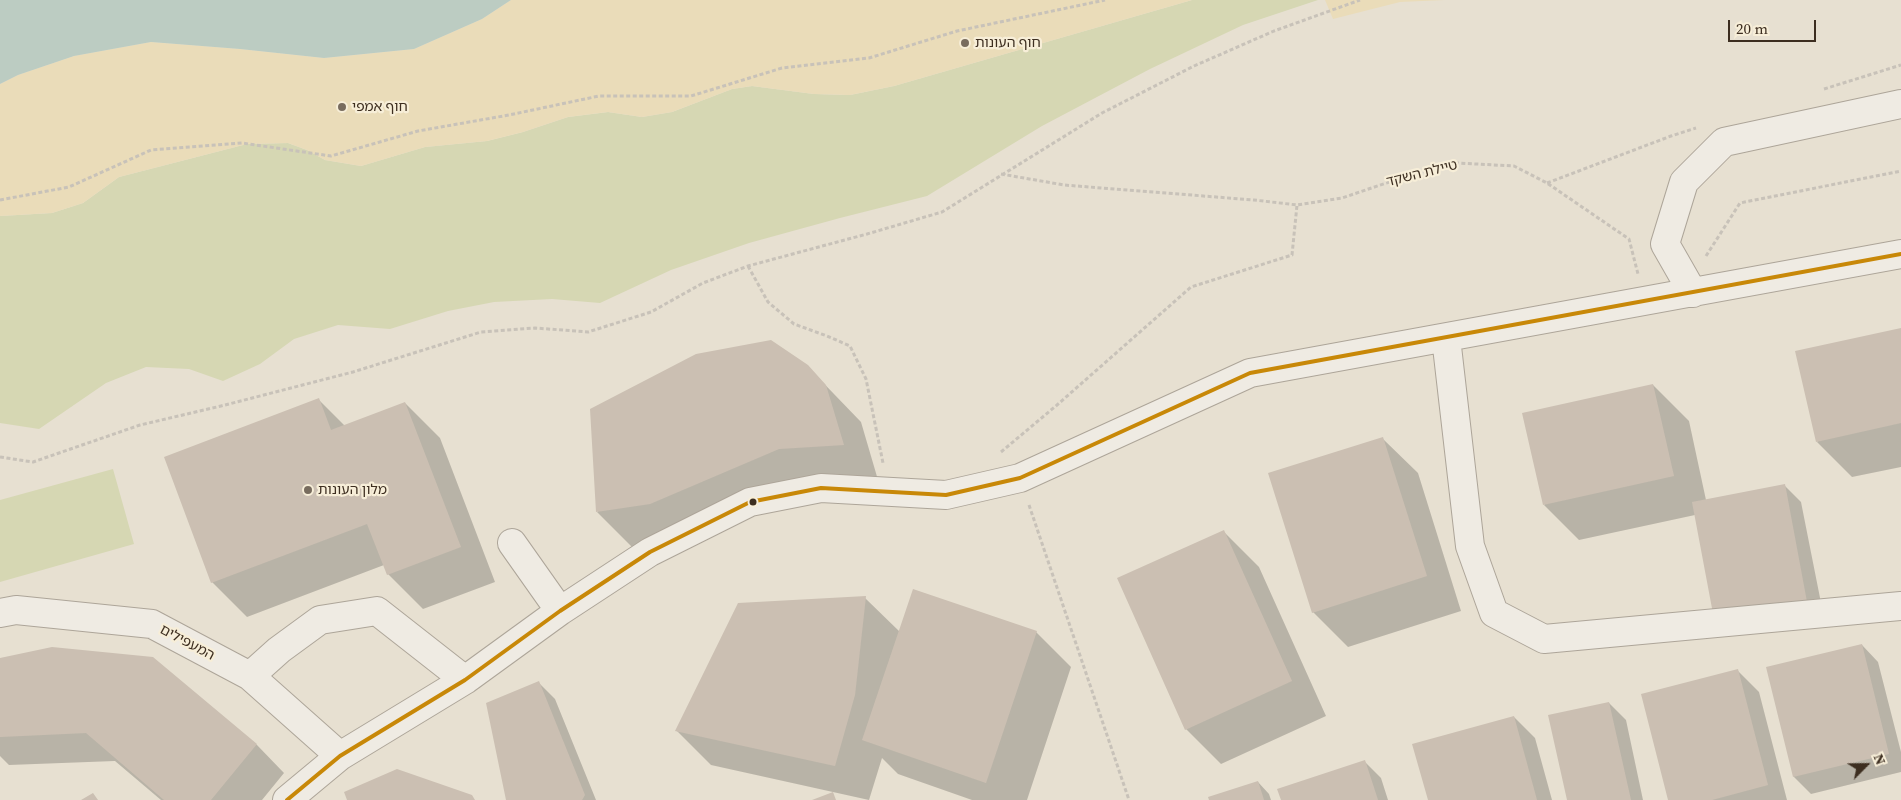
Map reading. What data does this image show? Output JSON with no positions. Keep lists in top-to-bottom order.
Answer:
{
  "streets": {
    "street": ["המעפילים"],
    "path": ["טיילת השקד"]
  },
  "places": ["חוף העונות", "חוף אמפי", "מלון העונות"],
  "scale_bar": "20 m",
  "north": "top right"
}
